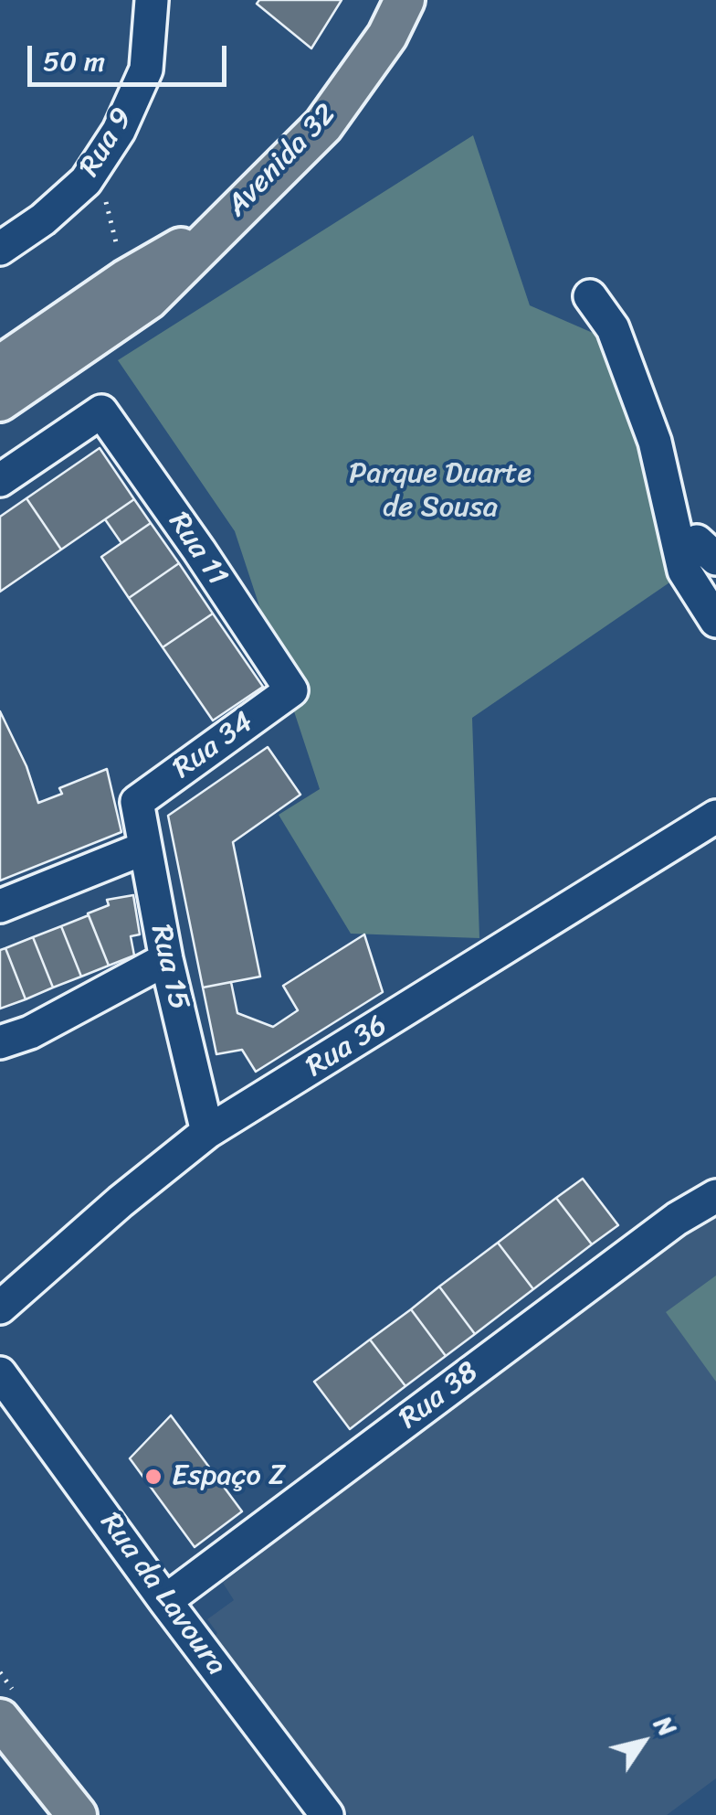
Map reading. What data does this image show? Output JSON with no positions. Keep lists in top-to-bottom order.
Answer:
{
  "streets": {
    "main road": ["Avenida 32"],
    "street": [
      "Rua 9",
      "Rua 11",
      "Rua 34",
      "Rua 15",
      "Rua 36",
      "Rua 38",
      "Rua da Lavoura"
    ]
  },
  "crossings": [
    ["Rua 11", "Rua 34"],
    ["Rua 34", "Rua 15"],
    ["Rua 15", "Rua 36"],
    ["Rua 38", "Rua da Lavoura"]
  ],
  "parks": ["Parque Duarte de Sousa"],
  "places": ["Espaço Z"],
  "scale_bar": "50 m",
  "north": "top right"
}
